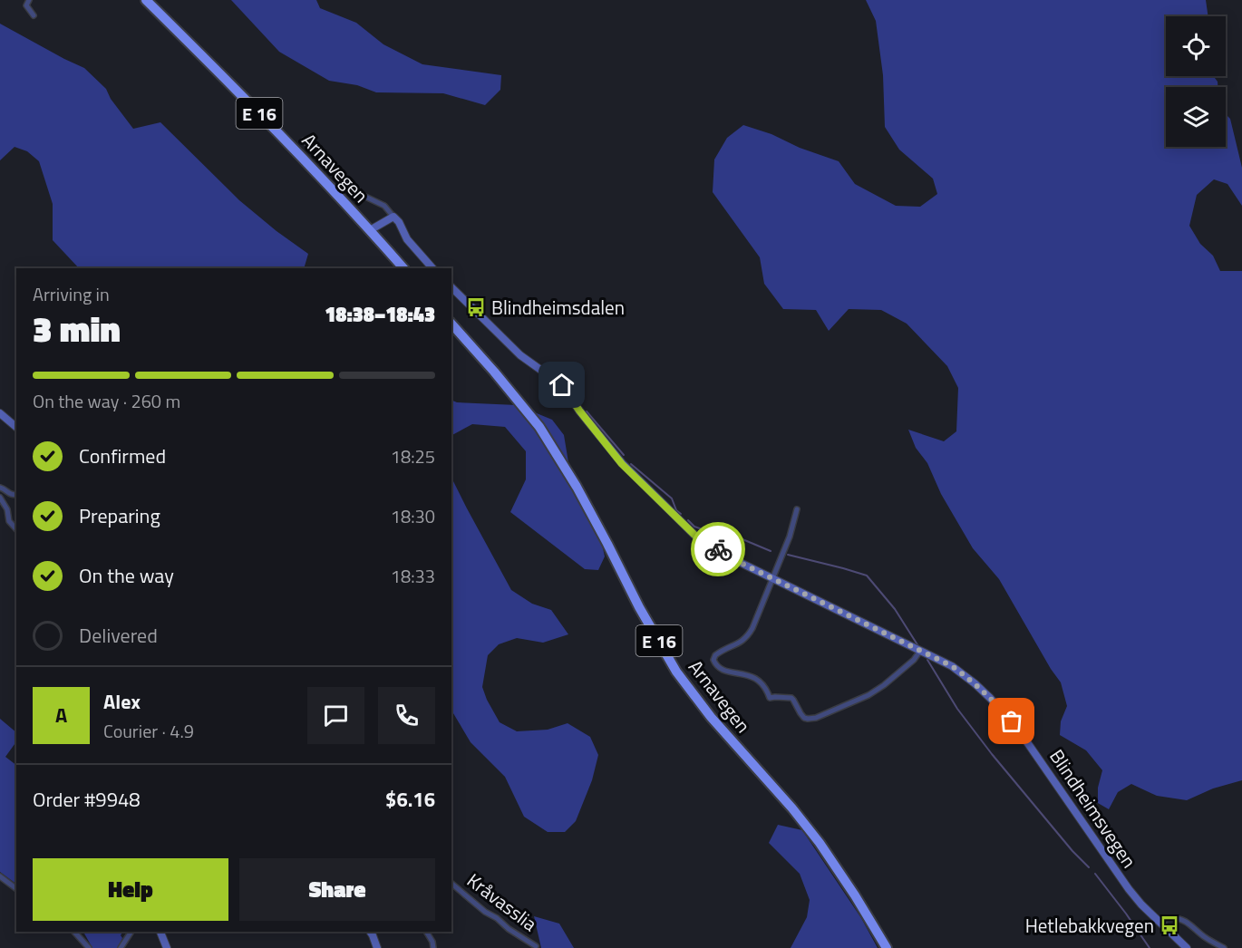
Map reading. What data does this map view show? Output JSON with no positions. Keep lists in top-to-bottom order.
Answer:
{
  "streets": {
    "highway": ["E 16", "Arnavegen"],
    "street": ["Blindheimsvegen", "Kråvasslia"]
  },
  "places": {
    "bus stop": ["Blindheimsdalen", "Hetlebakkvegen"]
  },
  "page": {
    "heading": ["3 min", "Arriving in", "18:38–18:43"],
    "panel": [
      "Alex",
      "Courier · 4.9",
      "Order #9948",
      "$6.16"
    ],
    "bar": "On the way · 260 m",
    "list": [
      ["Confirmed", "18:25"],
      ["Preparing", "18:30"],
      ["On the way", "18:33"],
      "Delivered"
    ],
    "round": "A",
    "buttons": ["Help", "Share"]
  }
}
